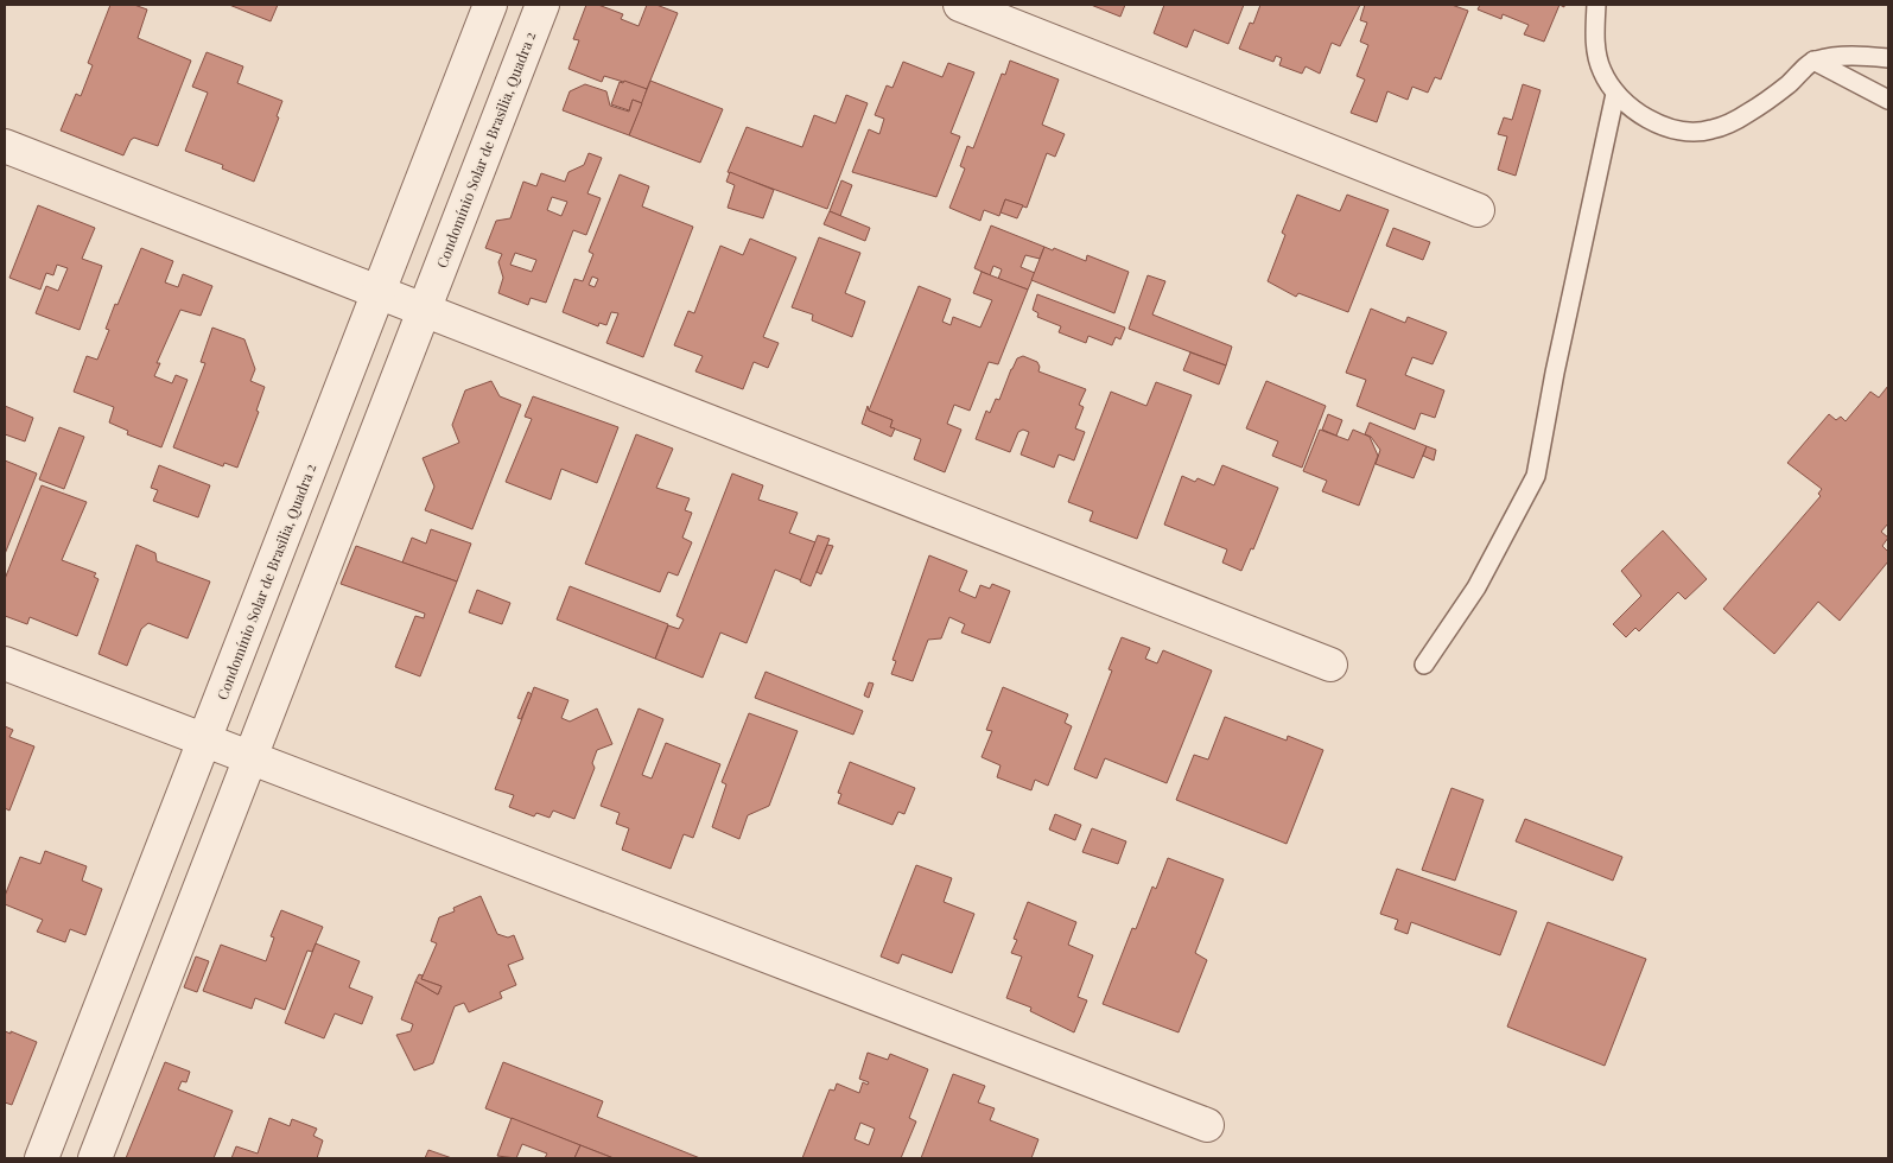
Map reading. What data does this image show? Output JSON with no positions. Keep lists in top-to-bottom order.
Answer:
{
  "streets": {
    "street": ["Condomínio Solar de Brasilia, Quadra 2"]
  }
}
